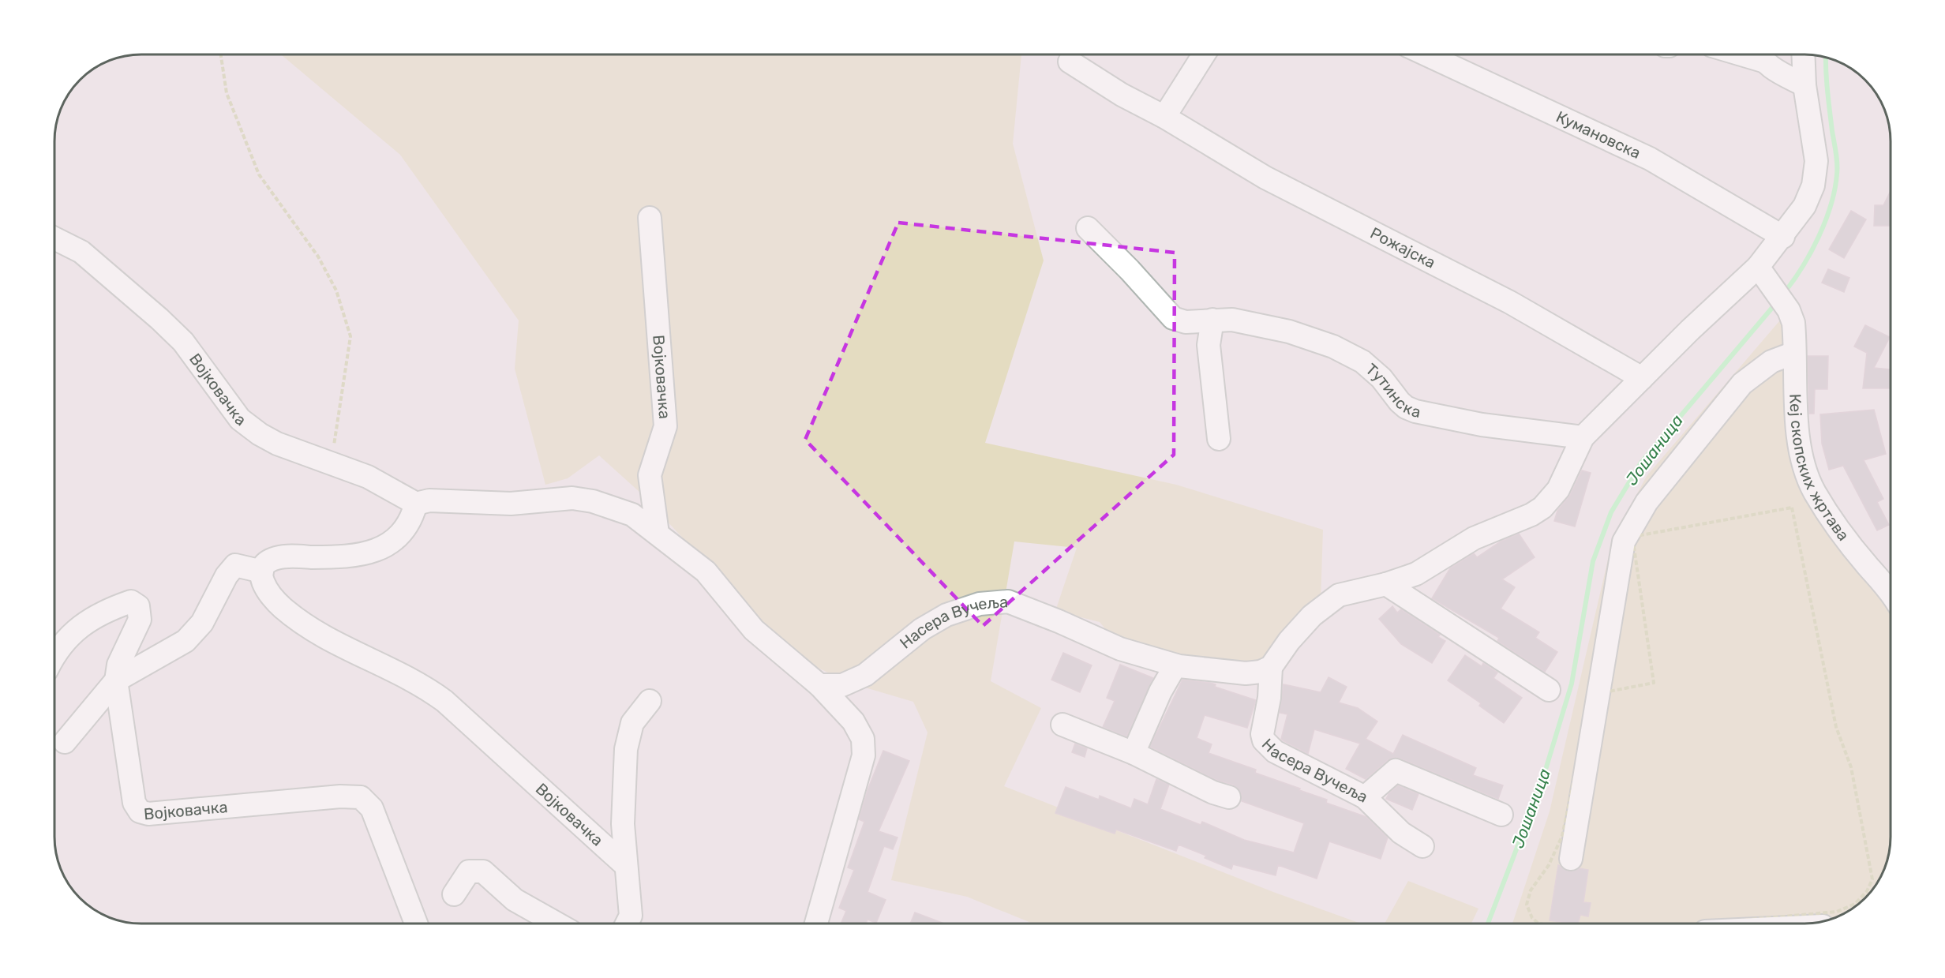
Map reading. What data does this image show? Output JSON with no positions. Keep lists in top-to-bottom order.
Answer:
{
  "streets": {
    "street": [
      "Кумановска",
      "Рожајска",
      "Војковачка",
      "Тутинска",
      "Кеј скопских жртава",
      "Насера Вучеља"
    ]
  },
  "water": ["Јошаница"]
}
